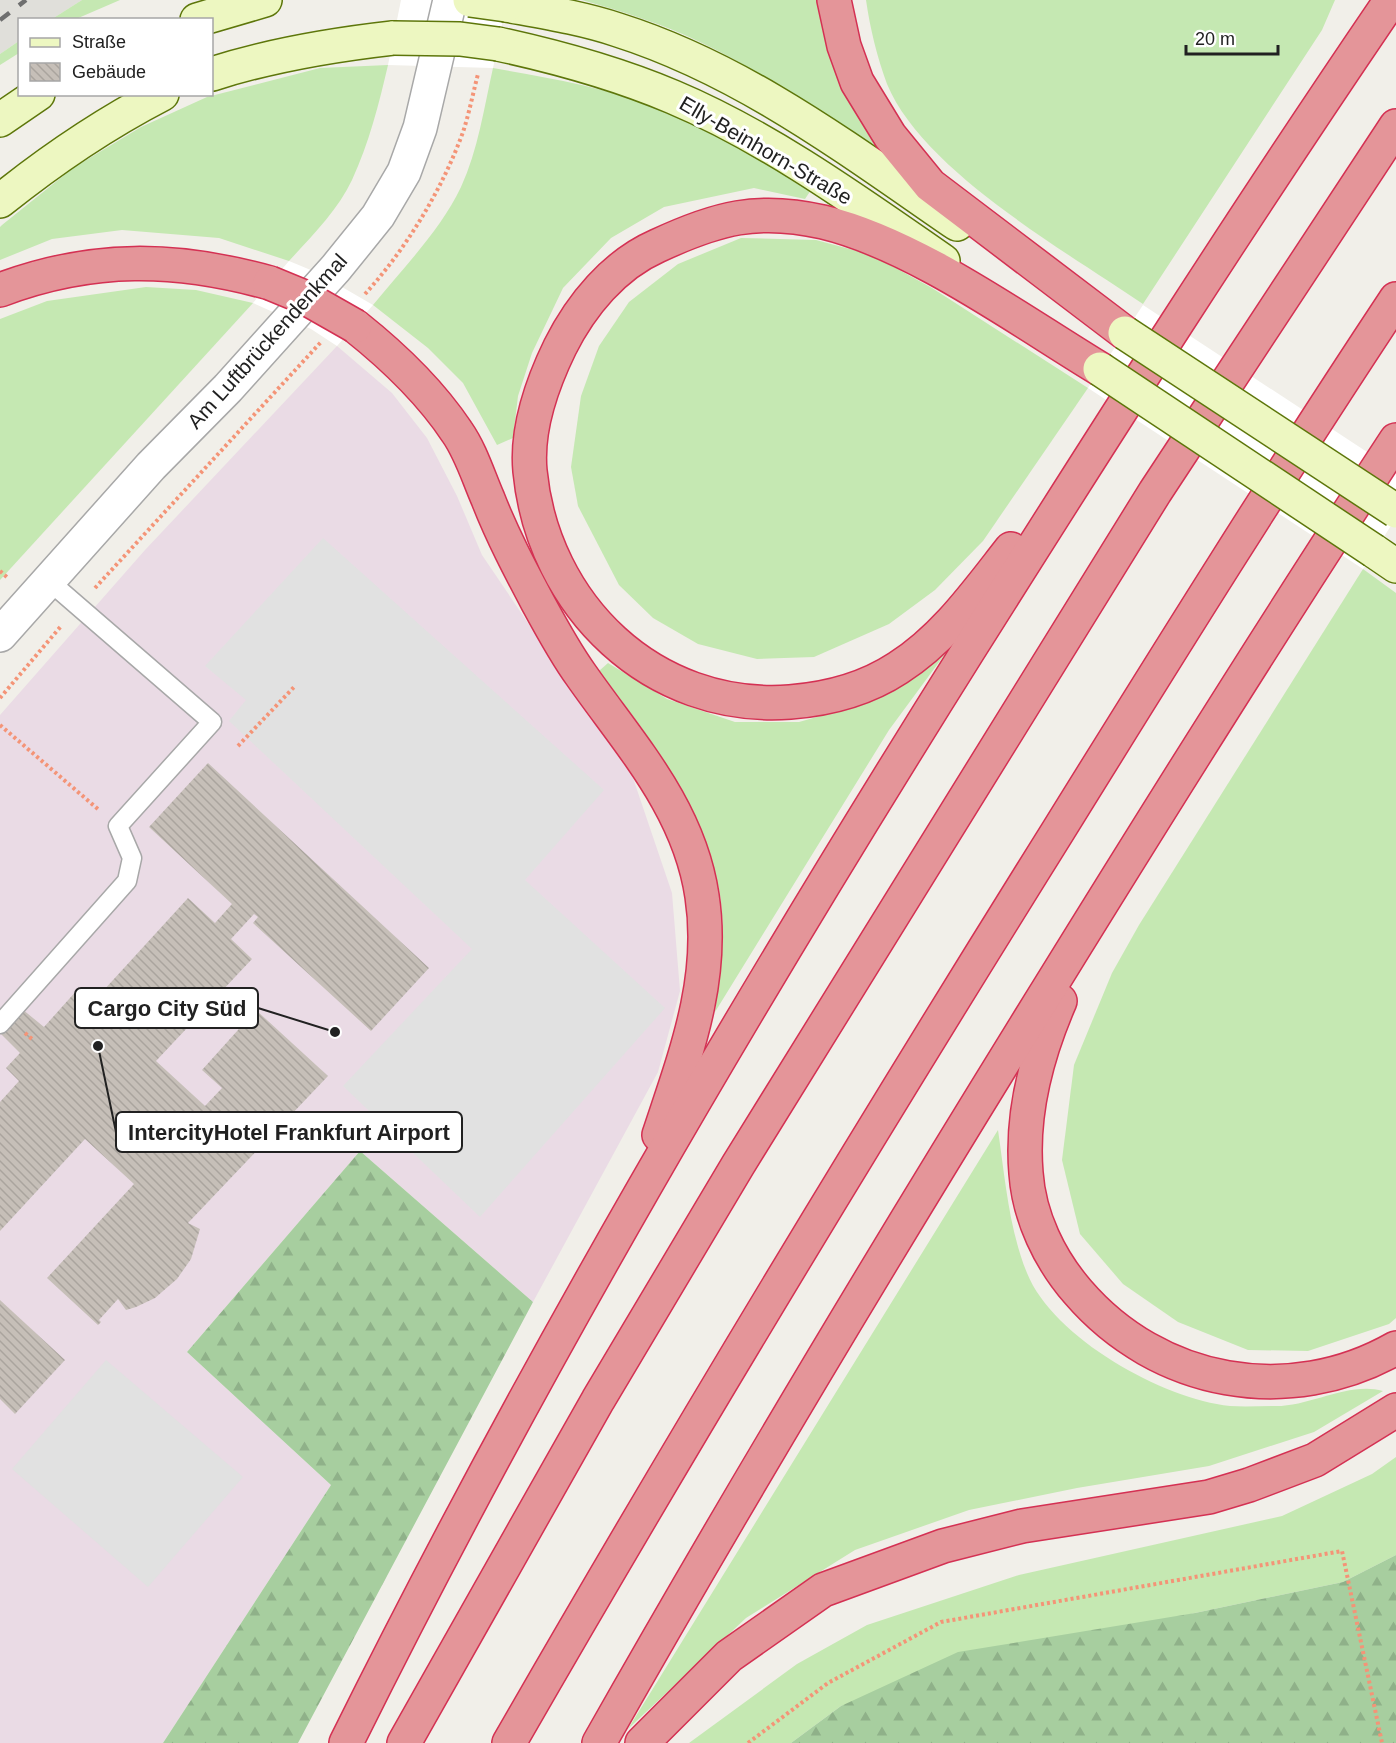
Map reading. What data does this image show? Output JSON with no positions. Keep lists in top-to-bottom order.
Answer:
{
  "streets": {
    "street": ["Elly-Beinhorn-Straße", "Am Luftbrückendenkmal"]
  },
  "places": ["Cargo City Süd", "IntercityHotel Frankfurt Airport"],
  "legend": ["Straße", "Gebäude"],
  "scale_bar": "20 m"
}
